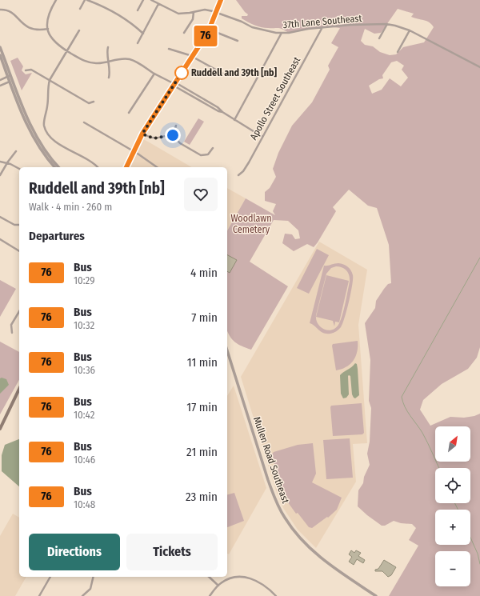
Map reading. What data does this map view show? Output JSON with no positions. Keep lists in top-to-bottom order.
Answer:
{
  "streets": {
    "street": ["37th Lane Southeast", "Apollo Street Southeast", "Mullen Road Southeast"]
  },
  "crossings": [
    ["37th Lane Southeast", "Apollo Street Southeast"]
  ],
  "parks": ["Woodlawn Cemetery"],
  "places": ["Ruddell and 39th [nb]"],
  "lines": ["bus line 76"],
  "north": "top right",
  "page": {
    "on_map": "76",
    "heading": [
      ["Ruddell and 39th [nb]", "Walk · 4 min · 260 m"],
      "Departures"
    ],
    "list": [
      {
        "mark": "76",
        "name": "Bus",
        "note": "10:29",
        "value": "4 min"
      },
      {
        "mark": "76",
        "name": "Bus",
        "note": "10:32",
        "value": "7 min"
      },
      {
        "mark": "76",
        "name": "Bus",
        "note": "10:36",
        "value": "11 min"
      },
      {
        "mark": "76",
        "name": "Bus",
        "note": "10:42",
        "value": "17 min"
      },
      {
        "mark": "76",
        "name": "Bus",
        "note": "10:46",
        "value": "21 min"
      },
      {
        "mark": "76",
        "name": "Bus",
        "note": "10:48",
        "value": "23 min"
      }
    ],
    "map_buttons": ["+", "−"],
    "buttons": ["Directions", "Tickets"]
  }
}
